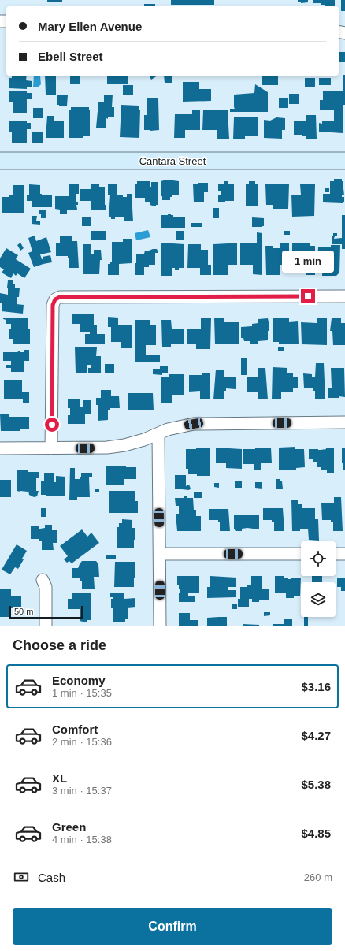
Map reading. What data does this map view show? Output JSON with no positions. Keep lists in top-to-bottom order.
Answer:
{
  "streets": {
    "street": ["Cantara Street"]
  },
  "scale_bar": "50 m",
  "page": {
    "banner": ["Mary Ellen Avenue", "Ebell Street"],
    "bubble": "1 min",
    "scale": "50 m",
    "heading": "Choose a ride",
    "list": [
      {
        "name": "Economy",
        "note": "1 min · 15:35",
        "value": "$3.16"
      },
      {
        "name": "Comfort",
        "note": "2 min · 15:36",
        "value": "$4.27"
      },
      {
        "name": "XL",
        "note": "3 min · 15:37",
        "value": "$5.38"
      },
      {
        "name": "Green",
        "note": "4 min · 15:38",
        "value": "$4.85"
      }
    ],
    "pay": ["Cash", "260 m"],
    "buttons": "Confirm"
  }
}
